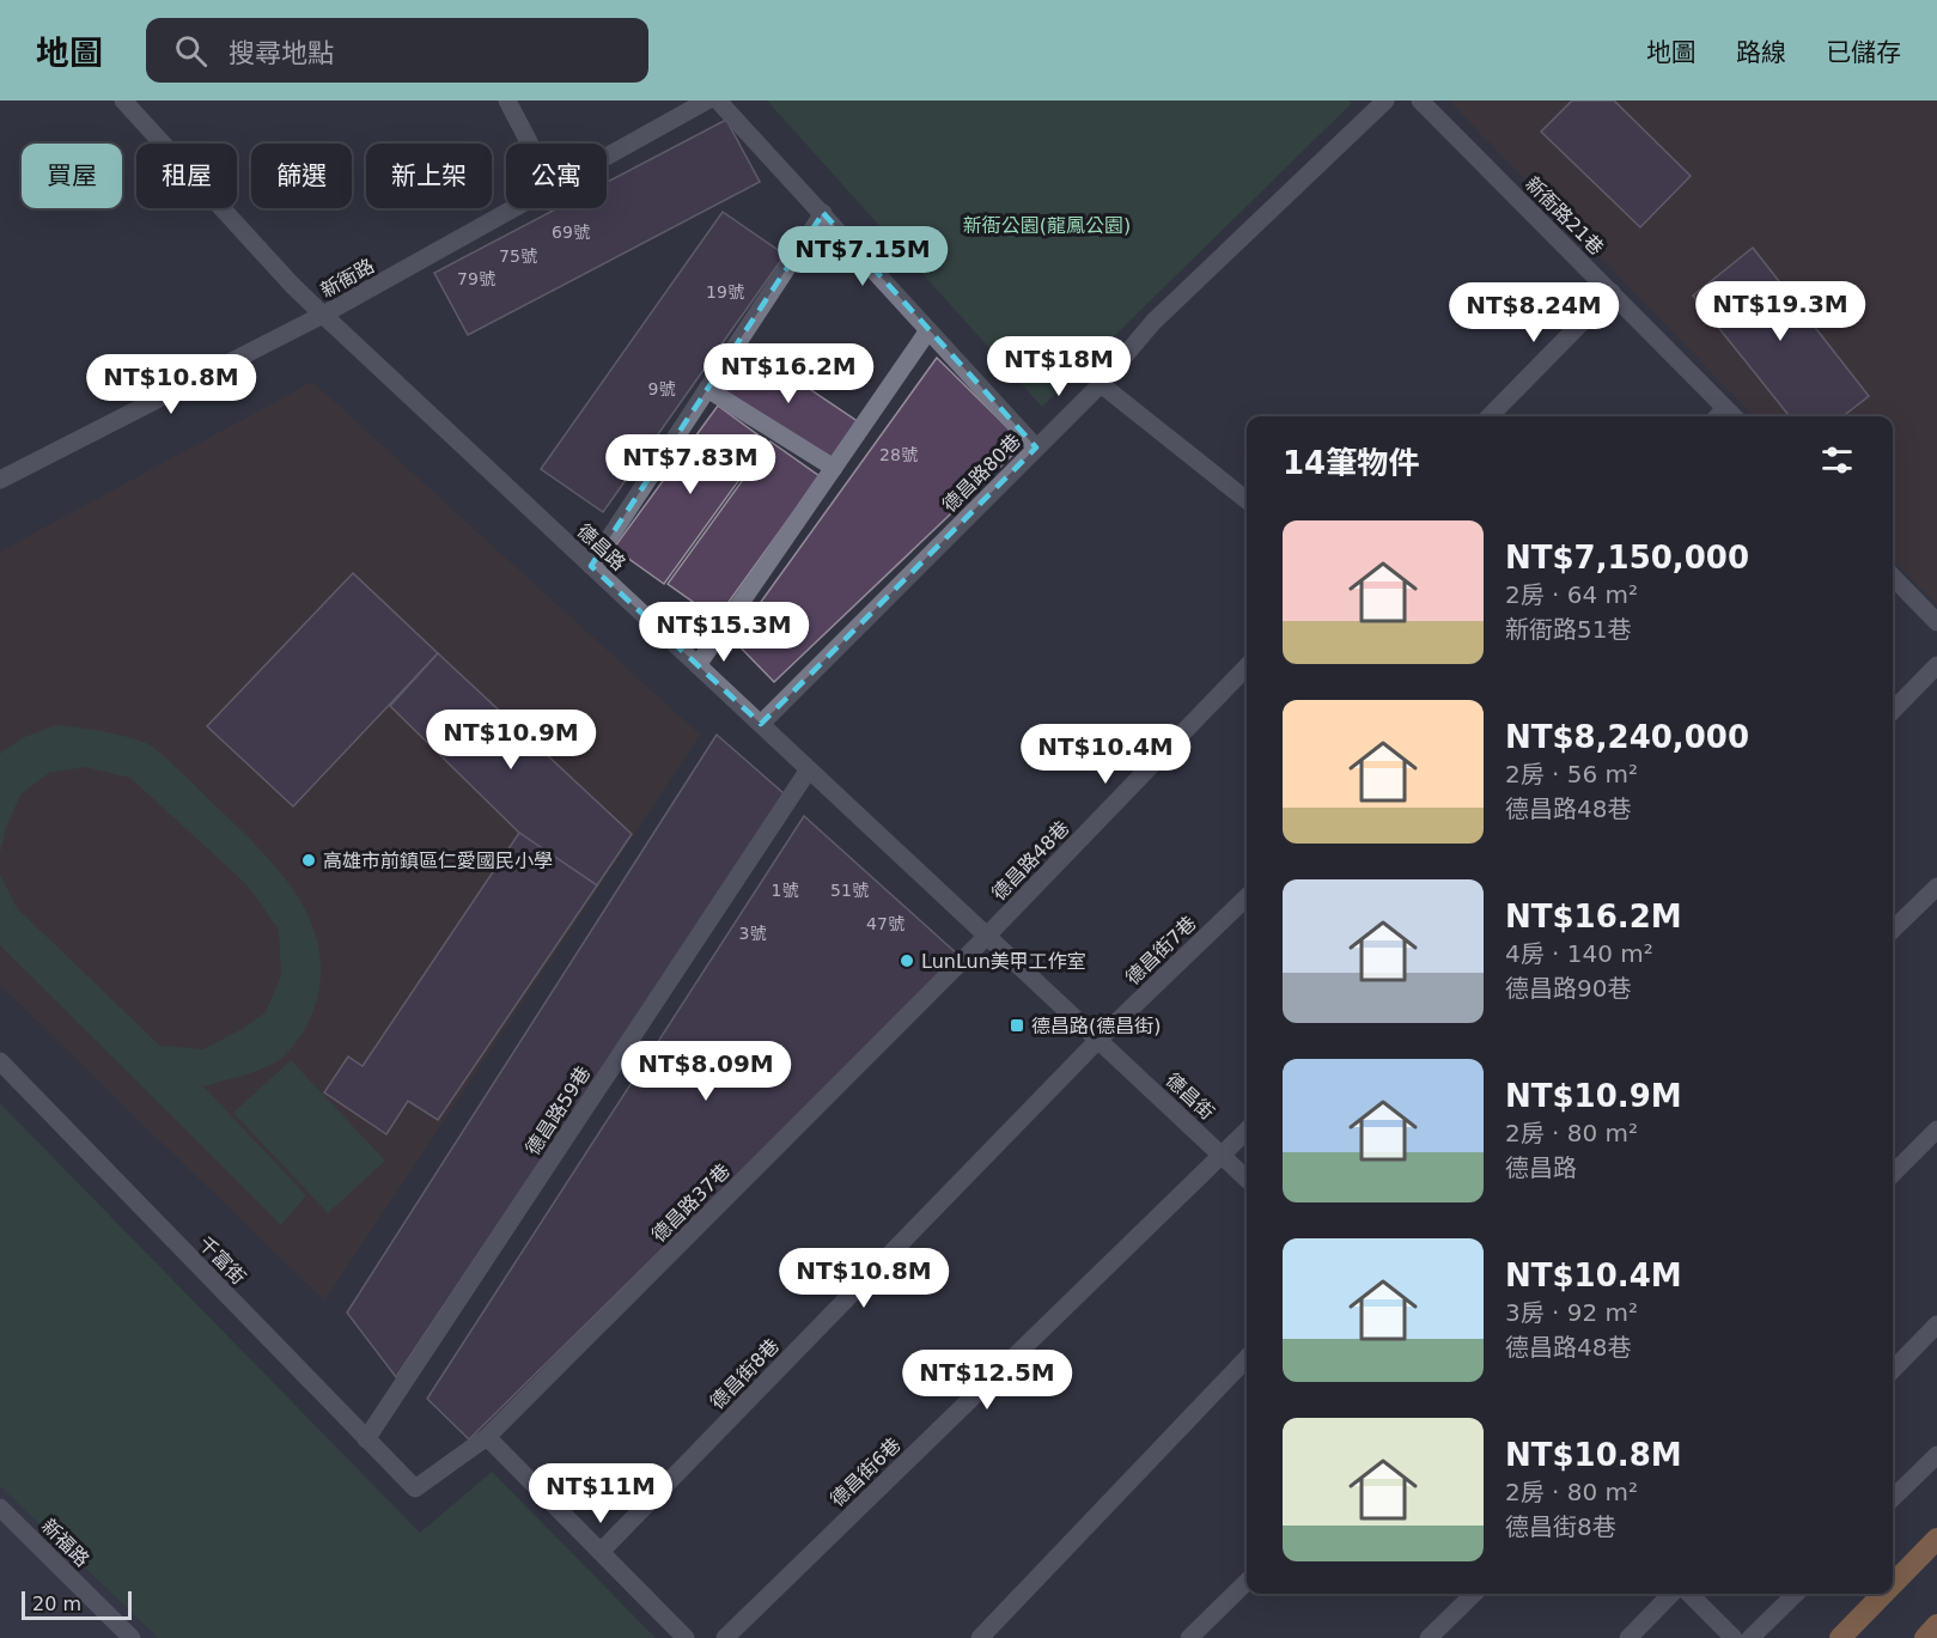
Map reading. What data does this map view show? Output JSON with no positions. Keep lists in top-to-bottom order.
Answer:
{
  "streets": {
    "street": [
      "新衙路21巷",
      "新衙路",
      "德昌路80巷",
      "德昌路",
      "德昌路48巷",
      "德昌街7巷",
      "德昌街",
      "德昌路59巷",
      "德昌路37巷",
      "千富街",
      "德昌街8巷",
      "德昌街6巷",
      "新福路"
    ]
  },
  "crossings": [
    ["新衙路", "德昌路"],
    ["德昌路80巷", "德昌路"],
    ["德昌路", "德昌路48巷"],
    ["德昌路", "德昌街7巷"],
    ["德昌路", "德昌街"],
    ["德昌路", "德昌路59巷"],
    ["德昌路", "德昌路37巷"],
    ["德昌路", "德昌街8巷"],
    ["德昌路48巷", "德昌路37巷"],
    ["德昌街7巷", "德昌街"],
    ["德昌街7巷", "德昌街8巷"],
    ["德昌街", "德昌街8巷"],
    ["德昌街", "德昌街6巷"],
    ["德昌路59巷", "千富街"],
    ["德昌路37巷", "千富街"]
  ],
  "parks": ["新衙公園(龍鳳公園)"],
  "places": {
    "other": ["高雄市前鎮區仁愛國民小學", "LunLun美甲工作室"],
    "transit": ["德昌路(德昌街)"]
  },
  "house_numbers": [
    "69號",
    "75號",
    "79號",
    "19號",
    "9號",
    "28號",
    "1號",
    "51號",
    "47號",
    "3號"
  ],
  "scale_bar": "20 m",
  "page": {
    "header": "地圖",
    "search": "搜尋地點",
    "nav": ["地圖", "路線", "已儲存"],
    "chip": [
      "買屋",
      "租屋",
      "篩選",
      "新上架",
      "公寓"
    ],
    "price": [
      "NT$7.15M",
      "NT$19.3M",
      "NT$8.24M",
      "NT$18M",
      "NT$16.2M",
      "NT$10.8M",
      "NT$7.83M",
      "NT$15.3M",
      "NT$10.9M",
      "NT$10.4M",
      "NT$8.09M",
      "NT$10.8M",
      "NT$12.5M",
      "NT$11M"
    ],
    "heading": "14筆物件",
    "list": [
      {
        "name": "NT$7,150,000",
        "note": "2房 · 64 m² · 新衙路51巷"
      },
      {
        "name": "NT$8,240,000",
        "note": "2房 · 56 m² · 德昌路48巷"
      },
      {
        "name": "NT$16.2M",
        "note": "4房 · 140 m² · 德昌路90巷"
      },
      {
        "name": "NT$10.9M",
        "note": "2房 · 80 m² · 德昌路"
      },
      {
        "name": "NT$10.4M",
        "note": "3房 · 92 m² · 德昌路48巷"
      },
      {
        "name": "NT$10.8M",
        "note": "2房 · 80 m² · 德昌街8巷"
      }
    ],
    "scale": "20 m"
  }
}
